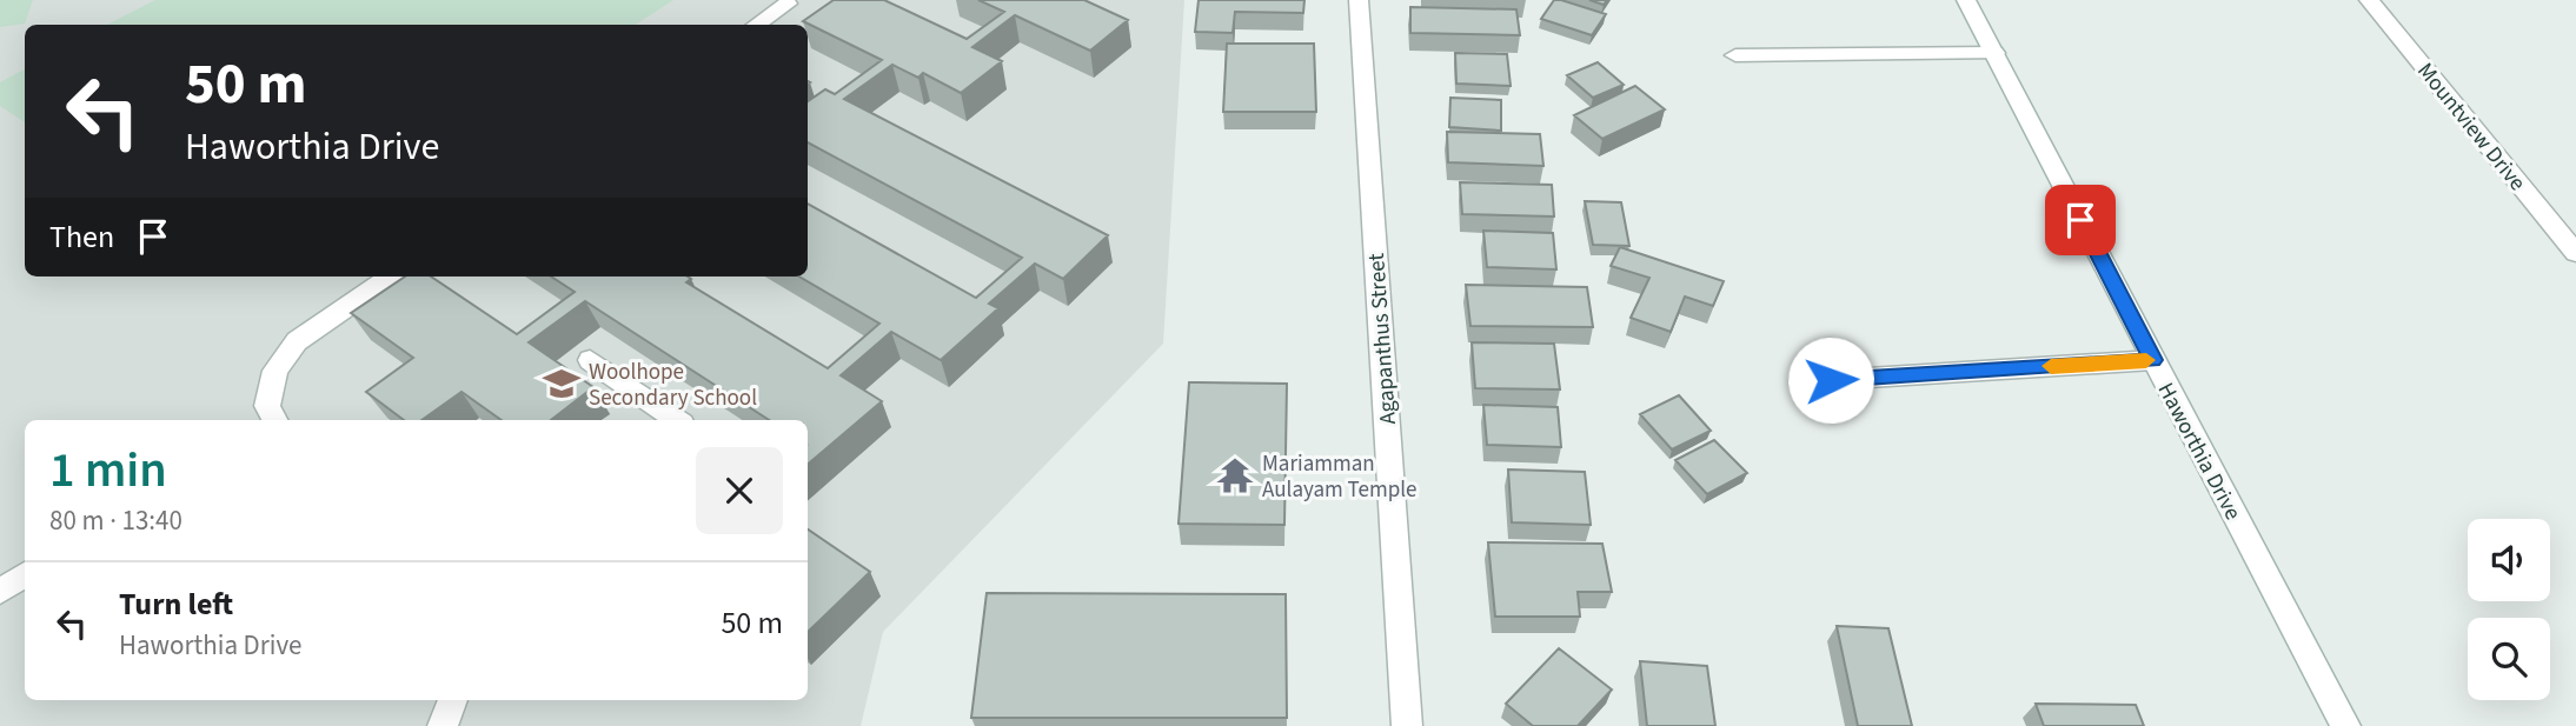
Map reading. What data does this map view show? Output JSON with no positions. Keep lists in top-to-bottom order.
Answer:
{
  "streets": {
    "street": ["Mountview Drive", "Agapanthus Street", "Haworthia Drive"]
  },
  "places": {
    "school or university": ["Woolhope Secondary School"],
    "temple": ["Mariamman Aulayam Temple"]
  },
  "page": {
    "turn": ["50 m", "Haworthia Drive"],
    "then": "Then",
    "heading": ["1 min", "80 m · 13:40"],
    "list": [
      {
        "name": "Turn left",
        "note": "Haworthia Drive",
        "value": "50 m"
      }
    ]
  }
}
